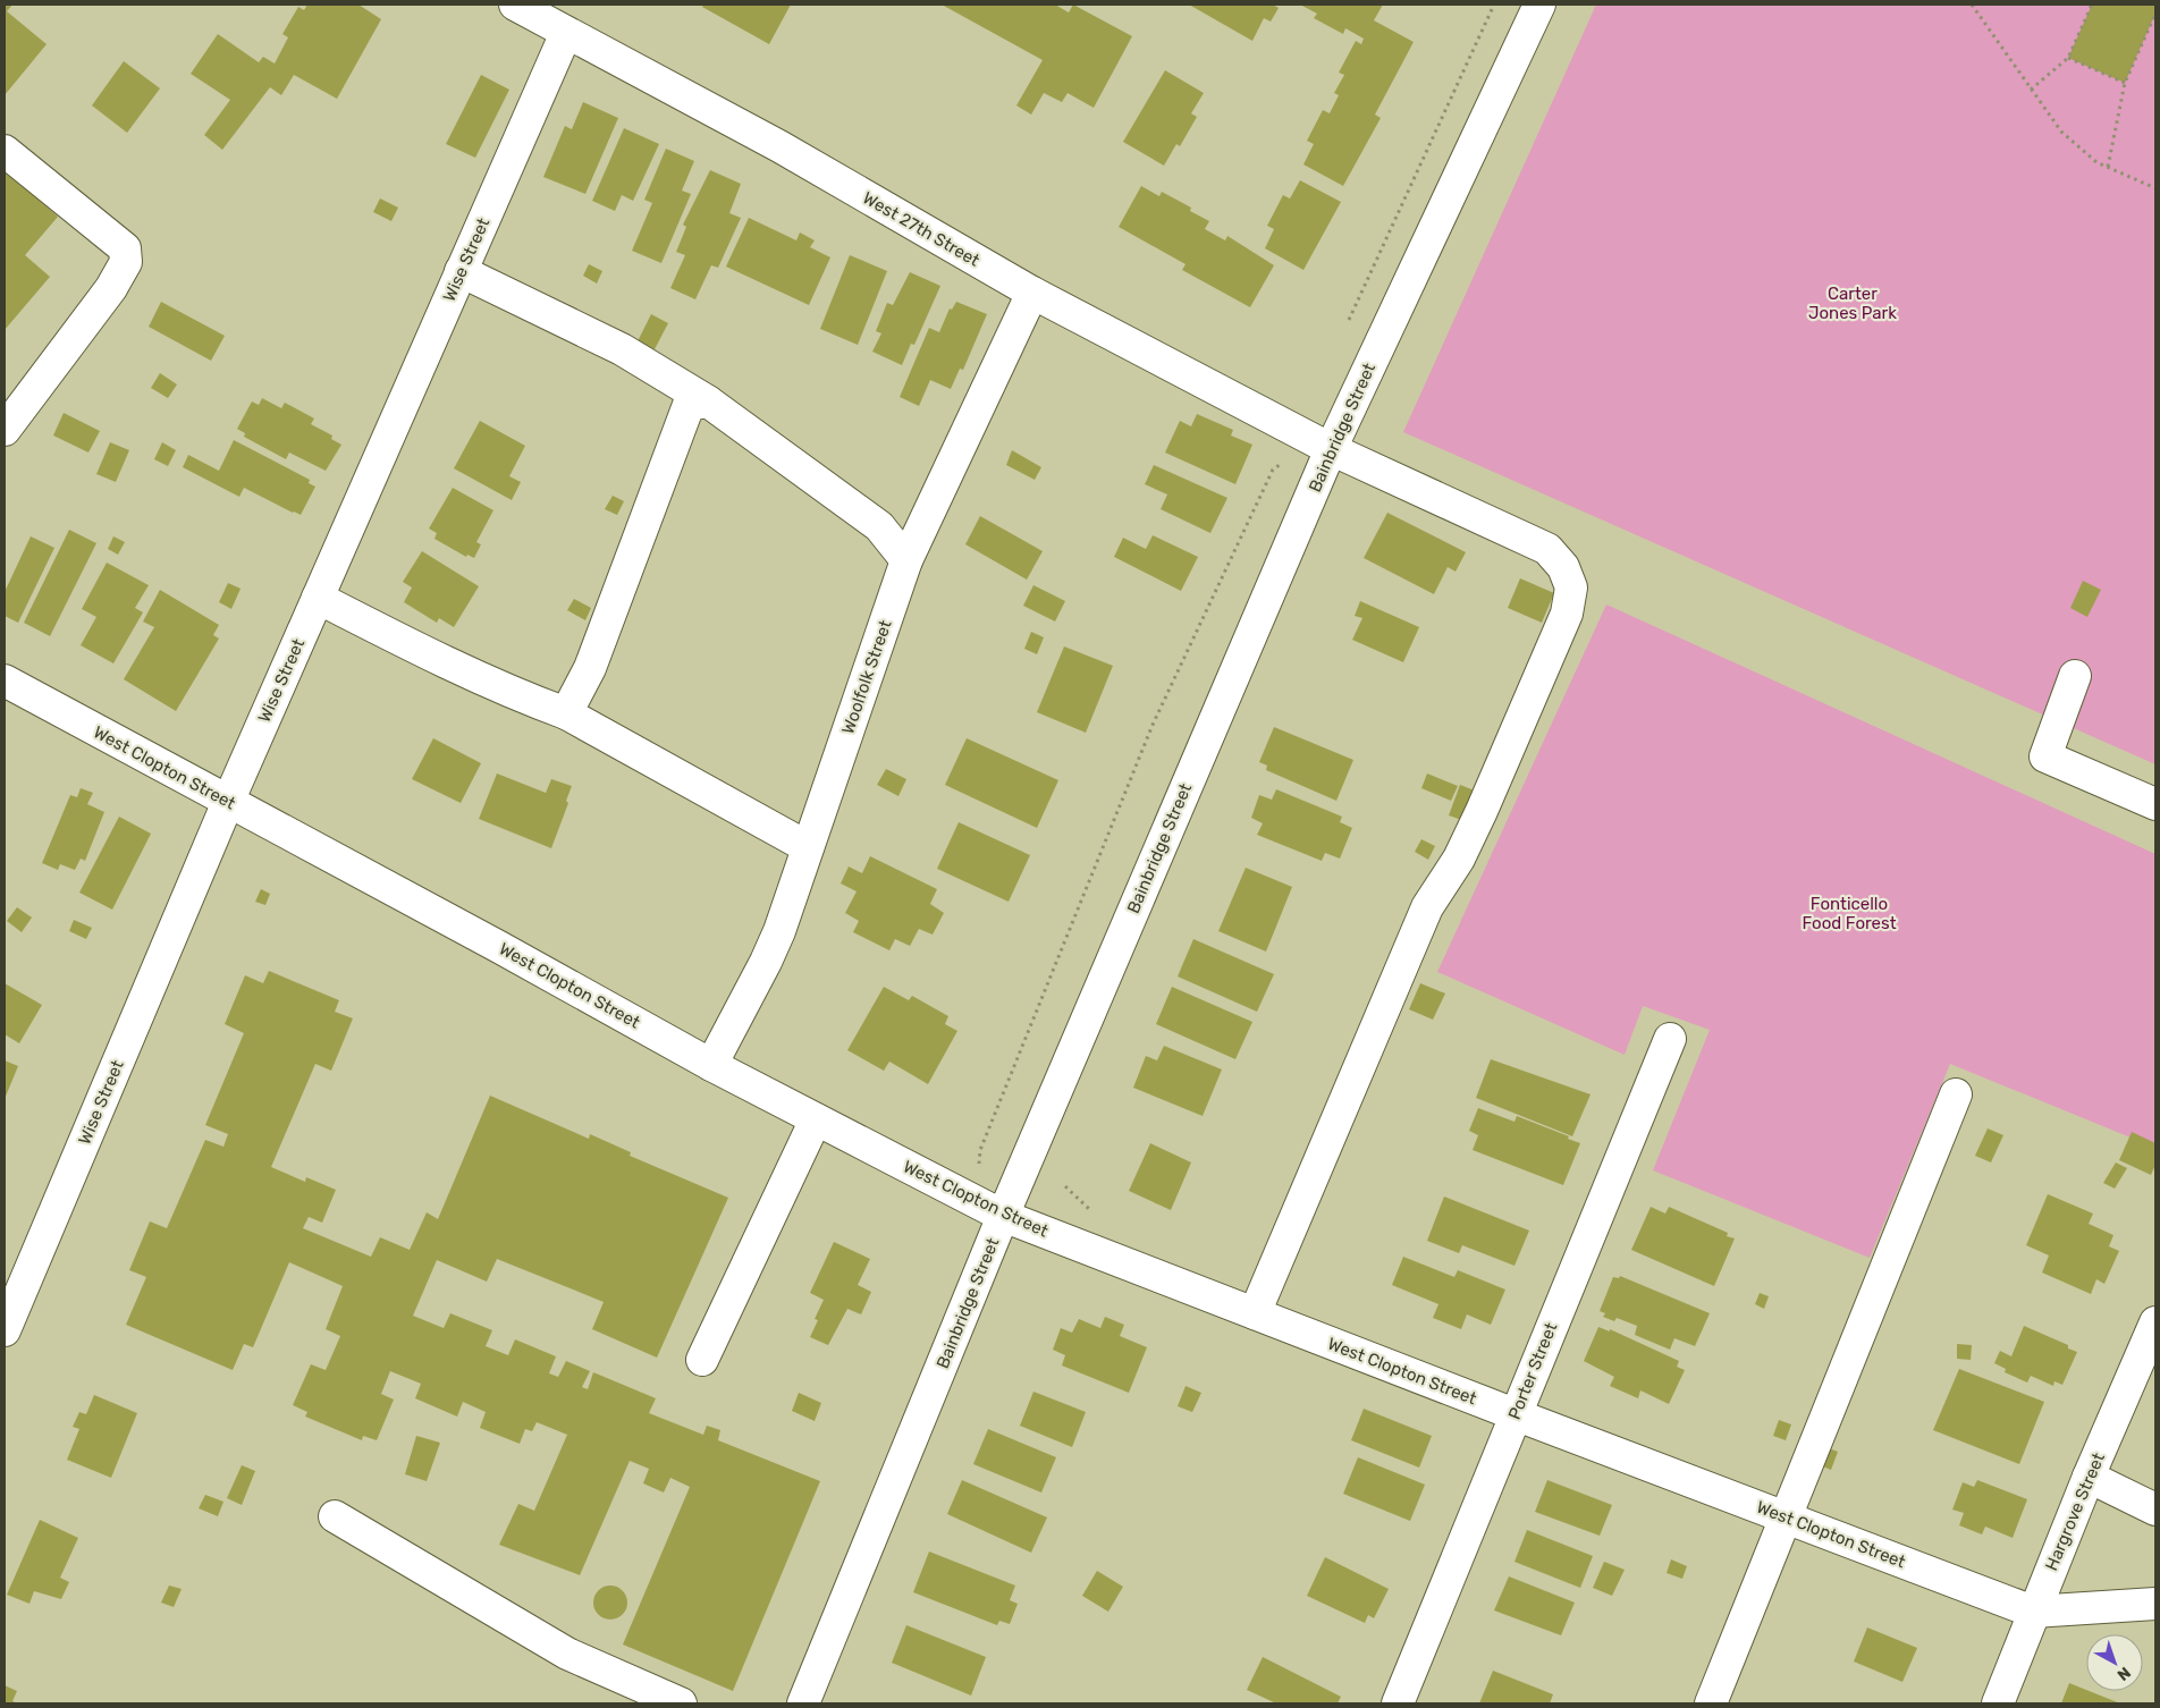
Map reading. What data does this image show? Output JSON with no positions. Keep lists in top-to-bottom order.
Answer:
{
  "streets": {
    "street": [
      "West 27th Street",
      "Wise Street",
      "Bainbridge Street",
      "Woolfolk Street",
      "West Clopton Street",
      "Porter Street",
      "Hargrove Street"
    ]
  },
  "crossings": [
    ["West 27th Street", "Wise Street"],
    ["West 27th Street", "Bainbridge Street"],
    ["West 27th Street", "Woolfolk Street"],
    ["West 27th Street", "West Clopton Street"],
    ["Wise Street", "West Clopton Street"],
    ["Bainbridge Street", "West Clopton Street"],
    ["Woolfolk Street", "West Clopton Street"],
    ["West Clopton Street", "Porter Street"],
    ["West Clopton Street", "Hargrove Street"]
  ],
  "parks": ["Carter Jones Park", "Fonticello Food Forest"],
  "north": "bottom right"
}
